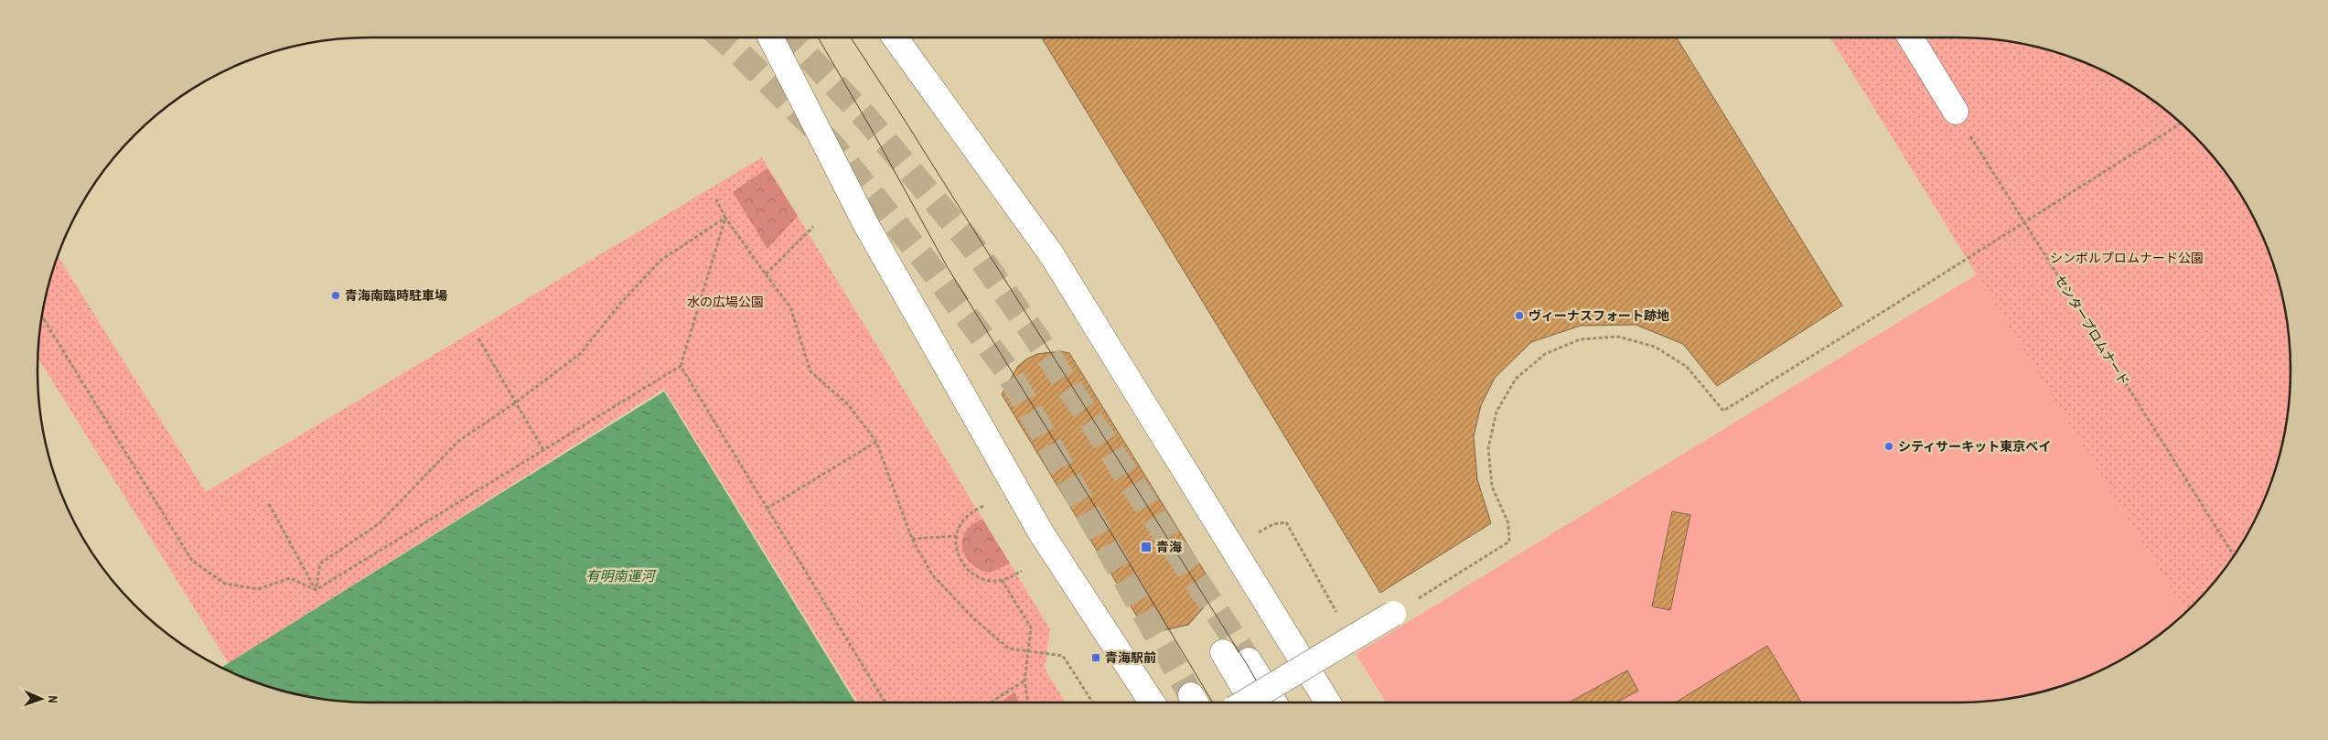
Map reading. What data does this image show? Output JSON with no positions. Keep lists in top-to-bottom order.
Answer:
{
  "streets": {
    "path": ["センタープロムナード"]
  },
  "water": ["有明南運河"],
  "parks": ["シンボルプロムナード公園", "水の広場公園"],
  "places": {
    "other": ["青海南臨時駐車場", "ヴィーナスフォート跡地", "シティサーキット東京ベイ"],
    "transit": ["青海", "青海駅前"]
  },
  "north": "right"
}
